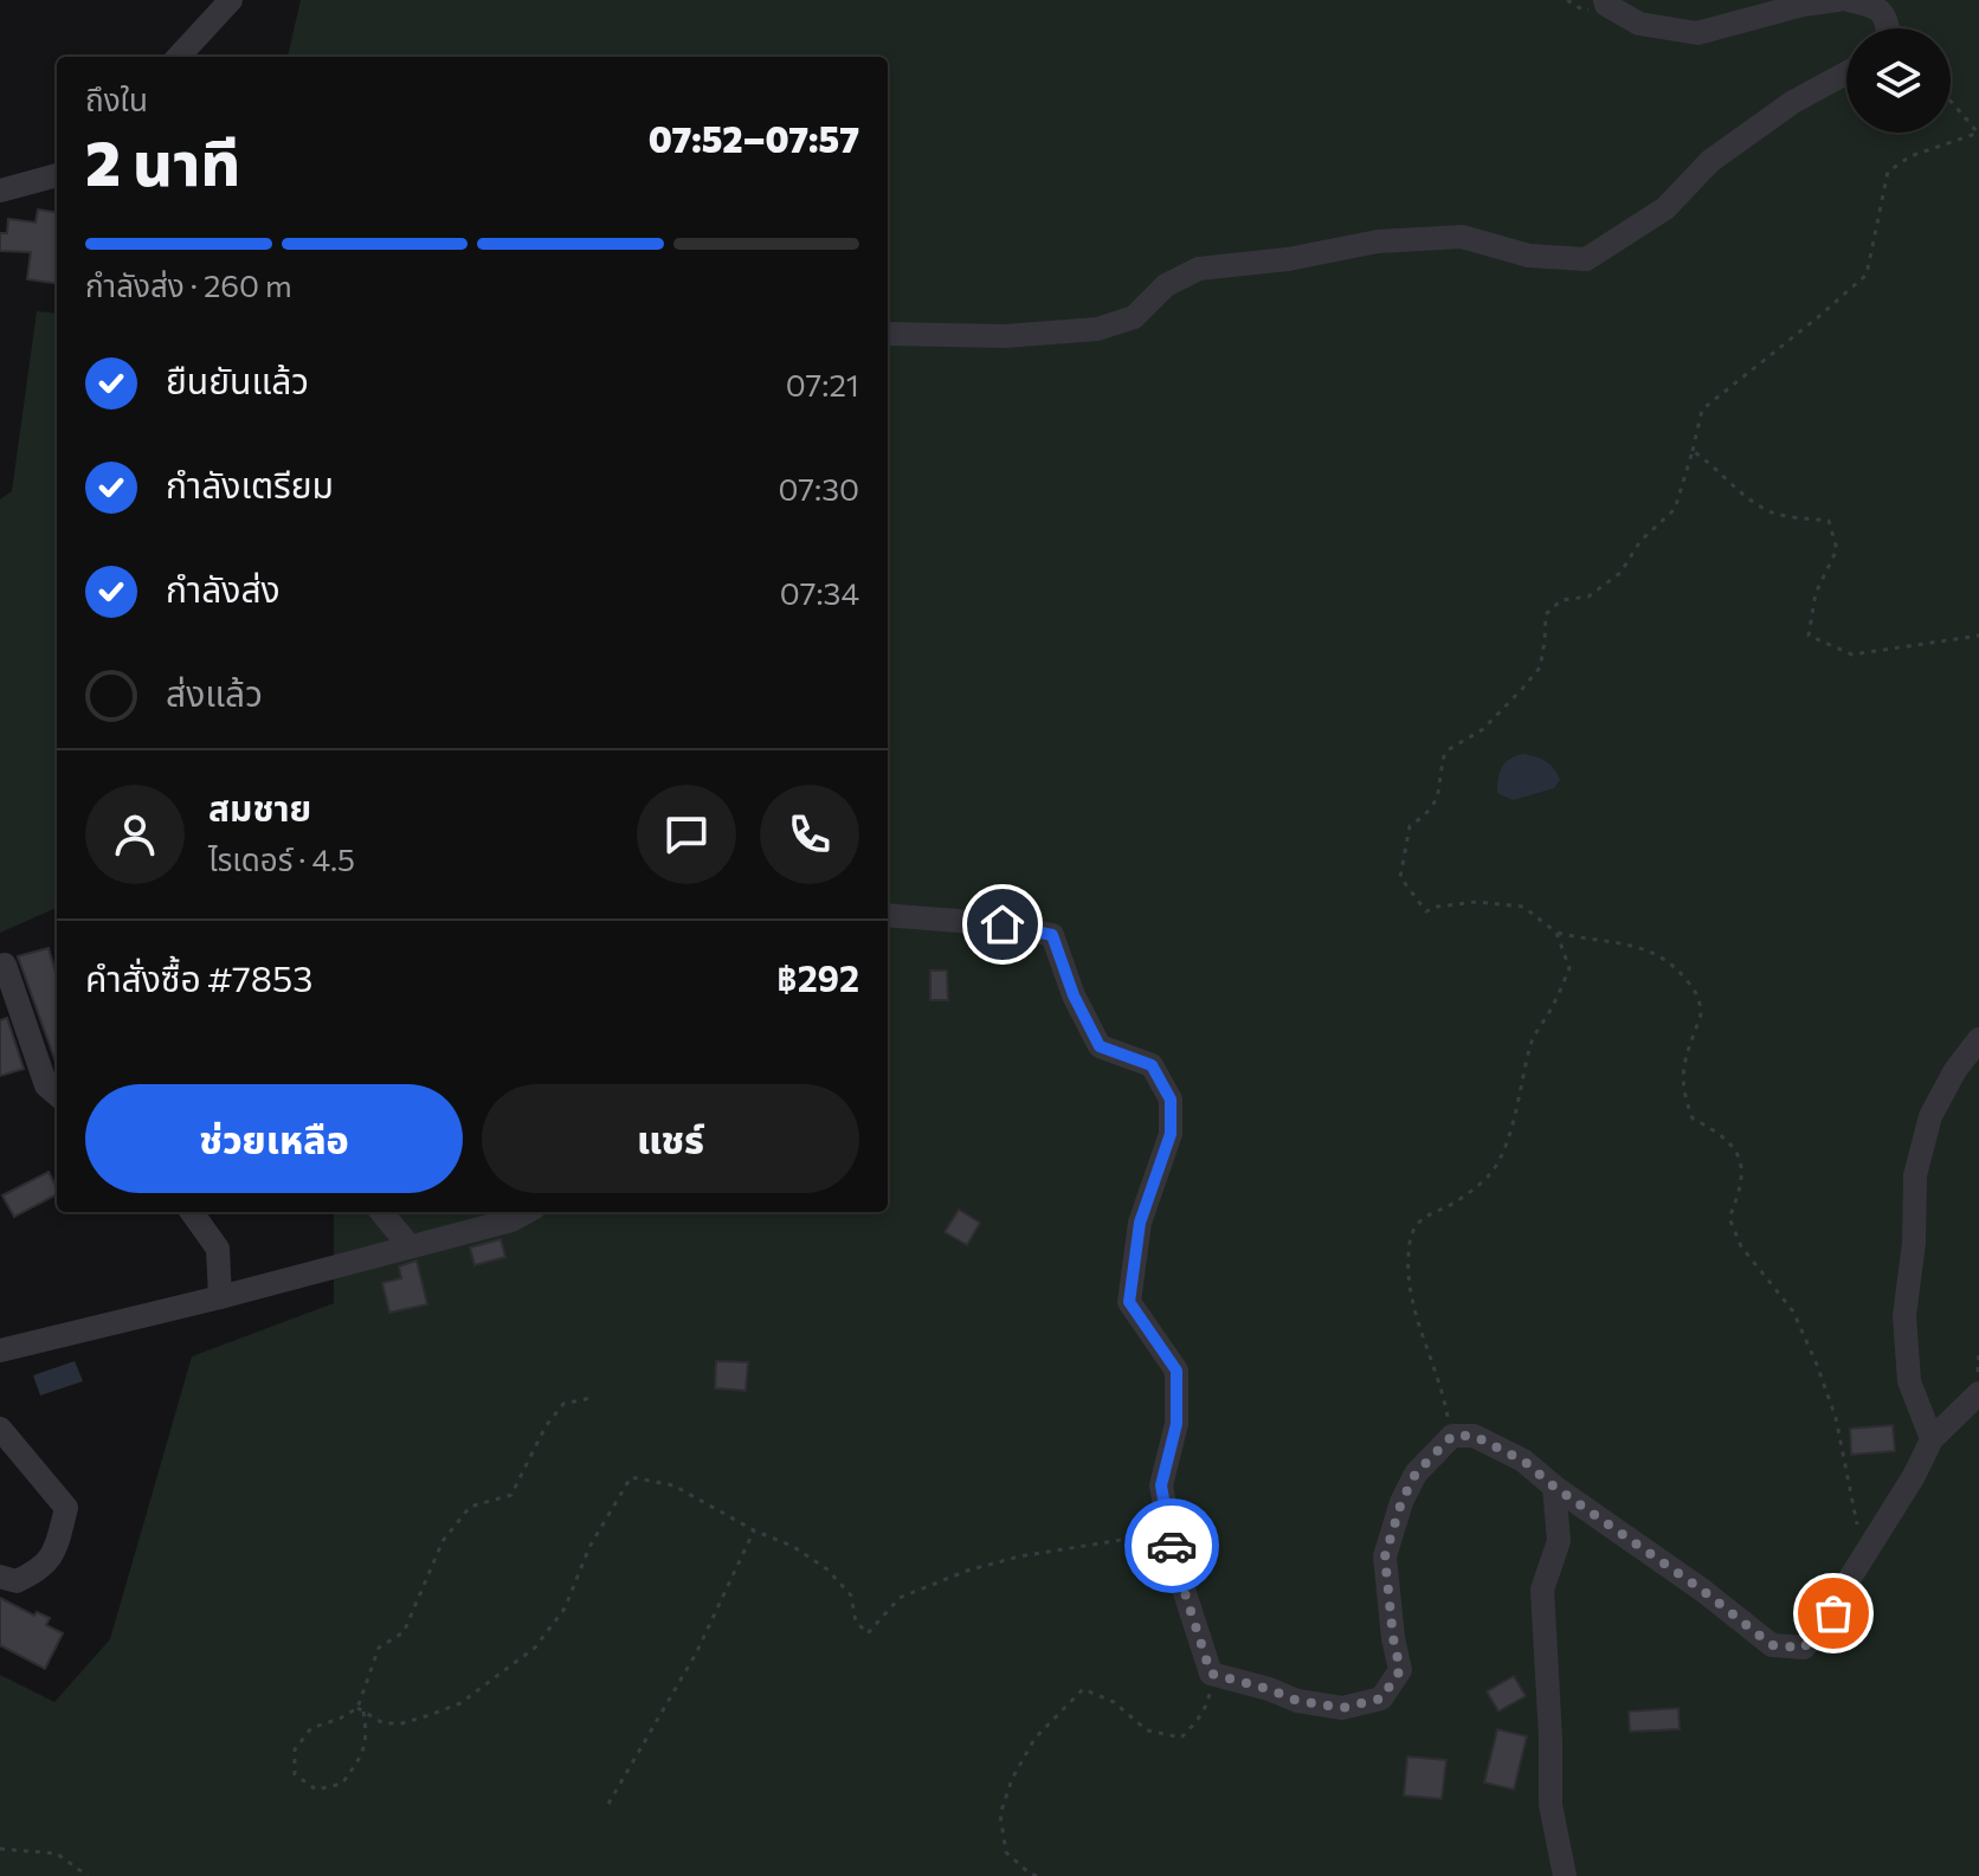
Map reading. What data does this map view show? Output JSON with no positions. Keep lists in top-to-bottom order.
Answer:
{
  "page": {
    "heading": ["2 นาที", "ถึงใน", "07:52–07:57"],
    "panel": [
      "สมชาย",
      "ไรเดอร์ · 4.5",
      "คำสั่งซื้อ #7853",
      "฿292"
    ],
    "bar": "กำลังส่ง · 260 m",
    "list": [
      ["ยืนยันแล้ว", "07:21"],
      ["กำลังเตรียม", "07:30"],
      ["กำลังส่ง", "07:34"],
      "ส่งแล้ว"
    ],
    "buttons": ["ช่วยเหลือ", "แชร์"]
  }
}
